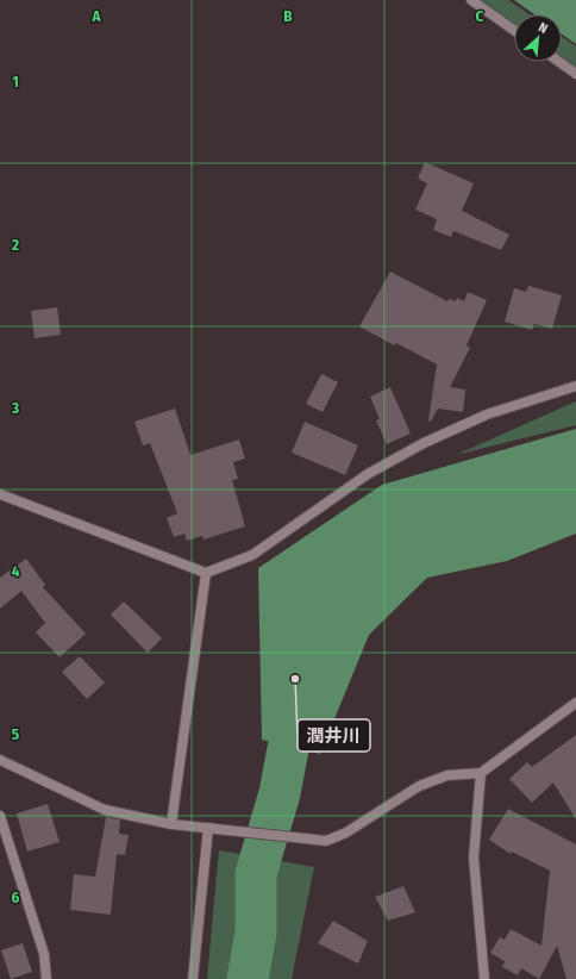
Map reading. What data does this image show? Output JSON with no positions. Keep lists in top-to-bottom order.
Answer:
{
  "places": ["潤井川"],
  "north": "top right",
  "grid": {
    "columns": ["A", "B", "C"],
    "rows": [
      "1",
      "2",
      "3",
      "4",
      "5",
      "6"
    ]
  }
}
